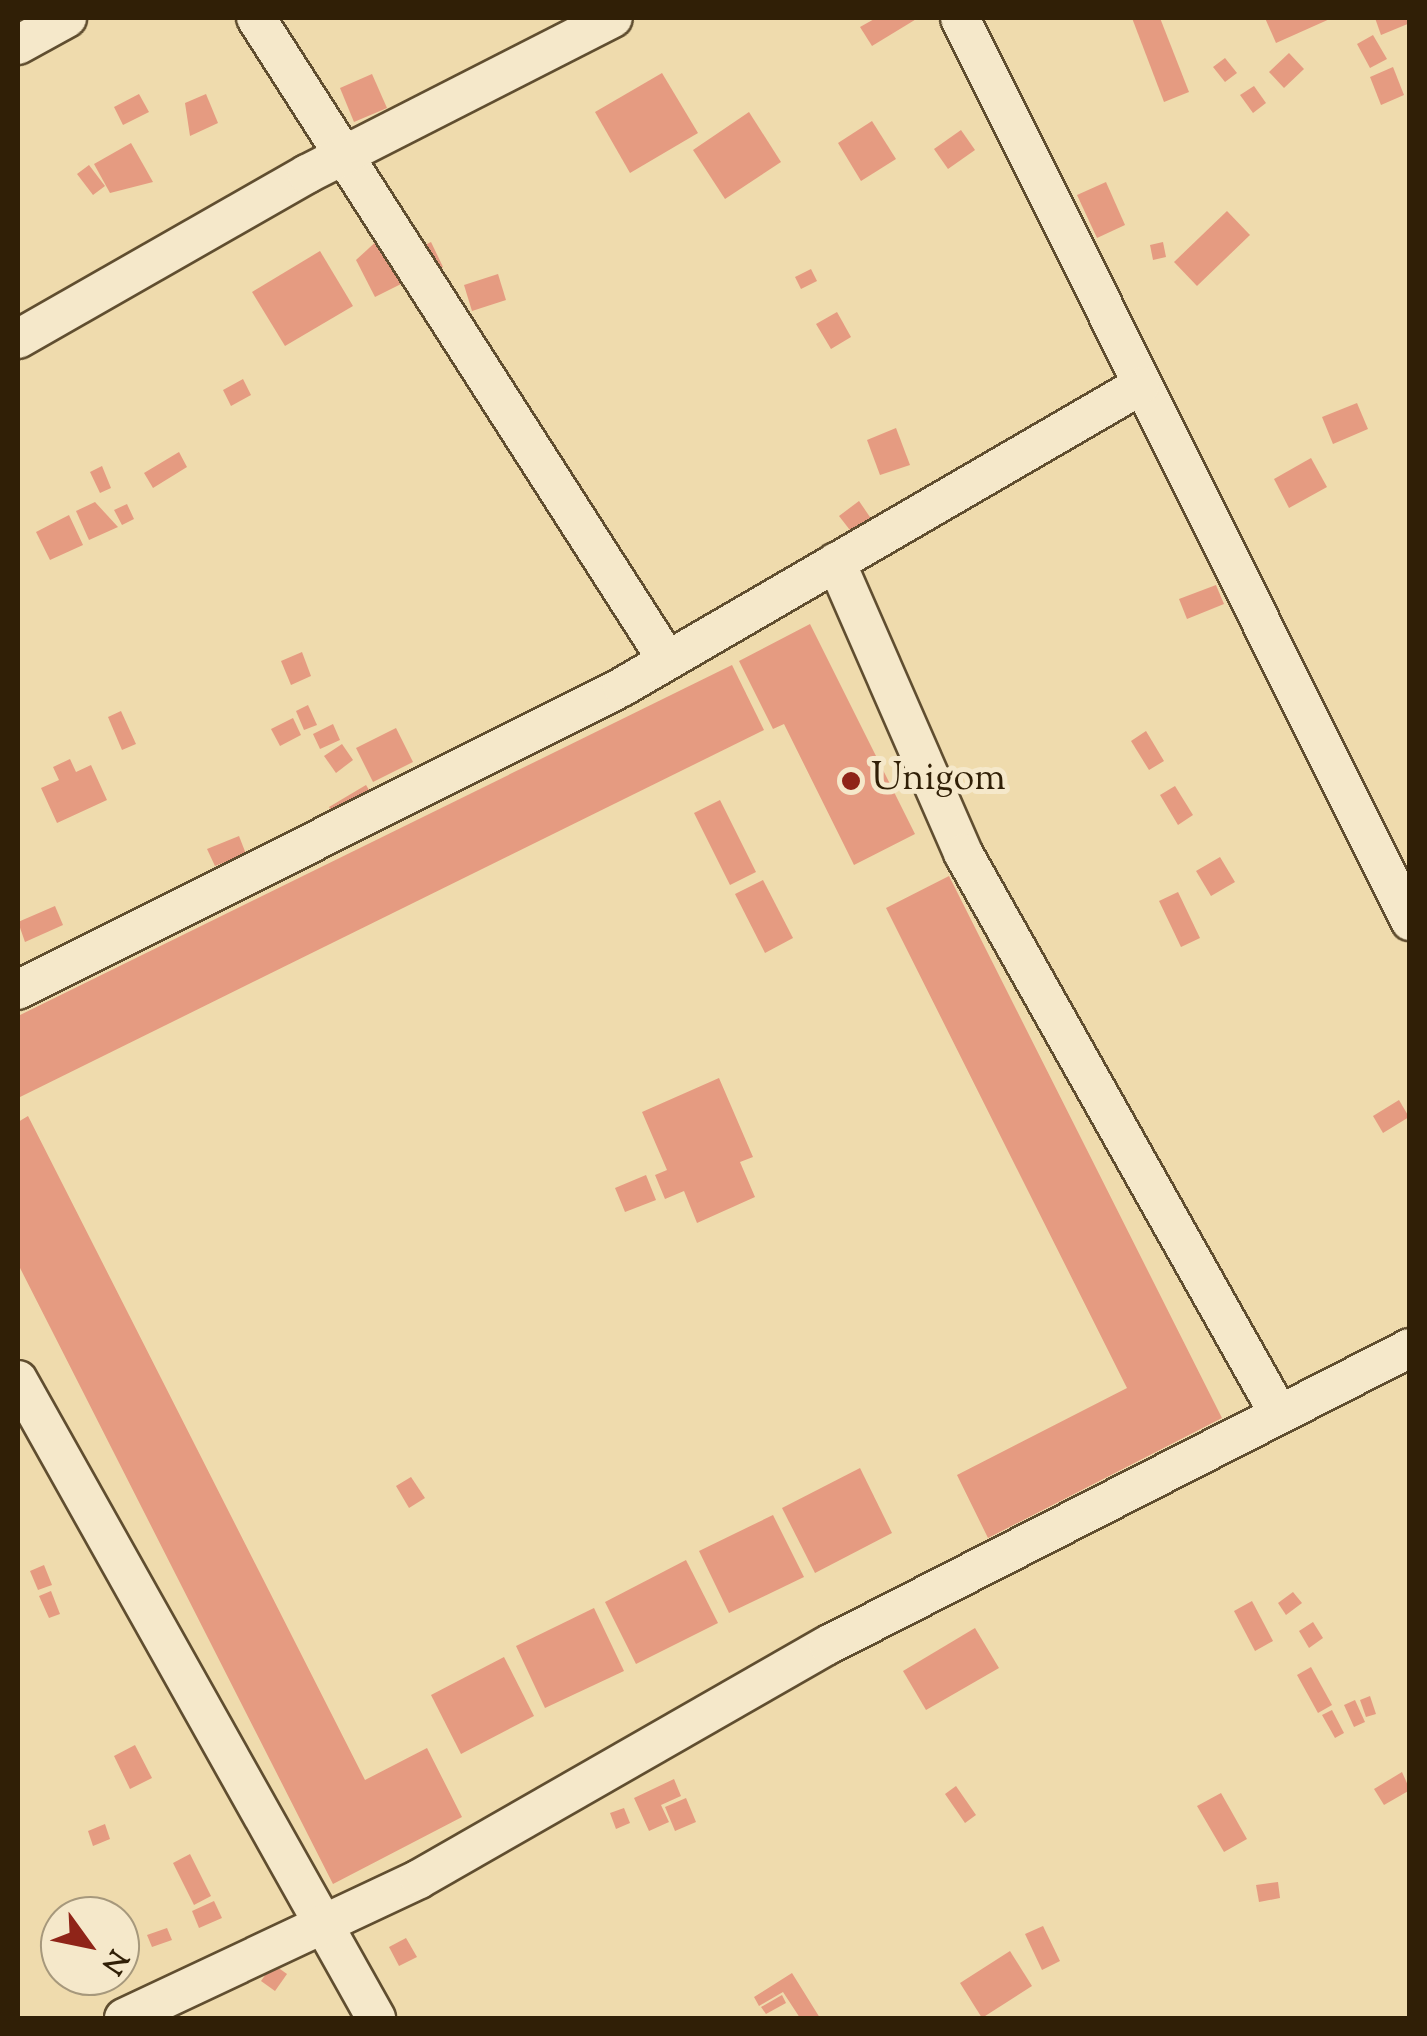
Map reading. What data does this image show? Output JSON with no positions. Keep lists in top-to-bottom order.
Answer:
{
  "places": ["Unigom"],
  "north": "bottom right"
}
